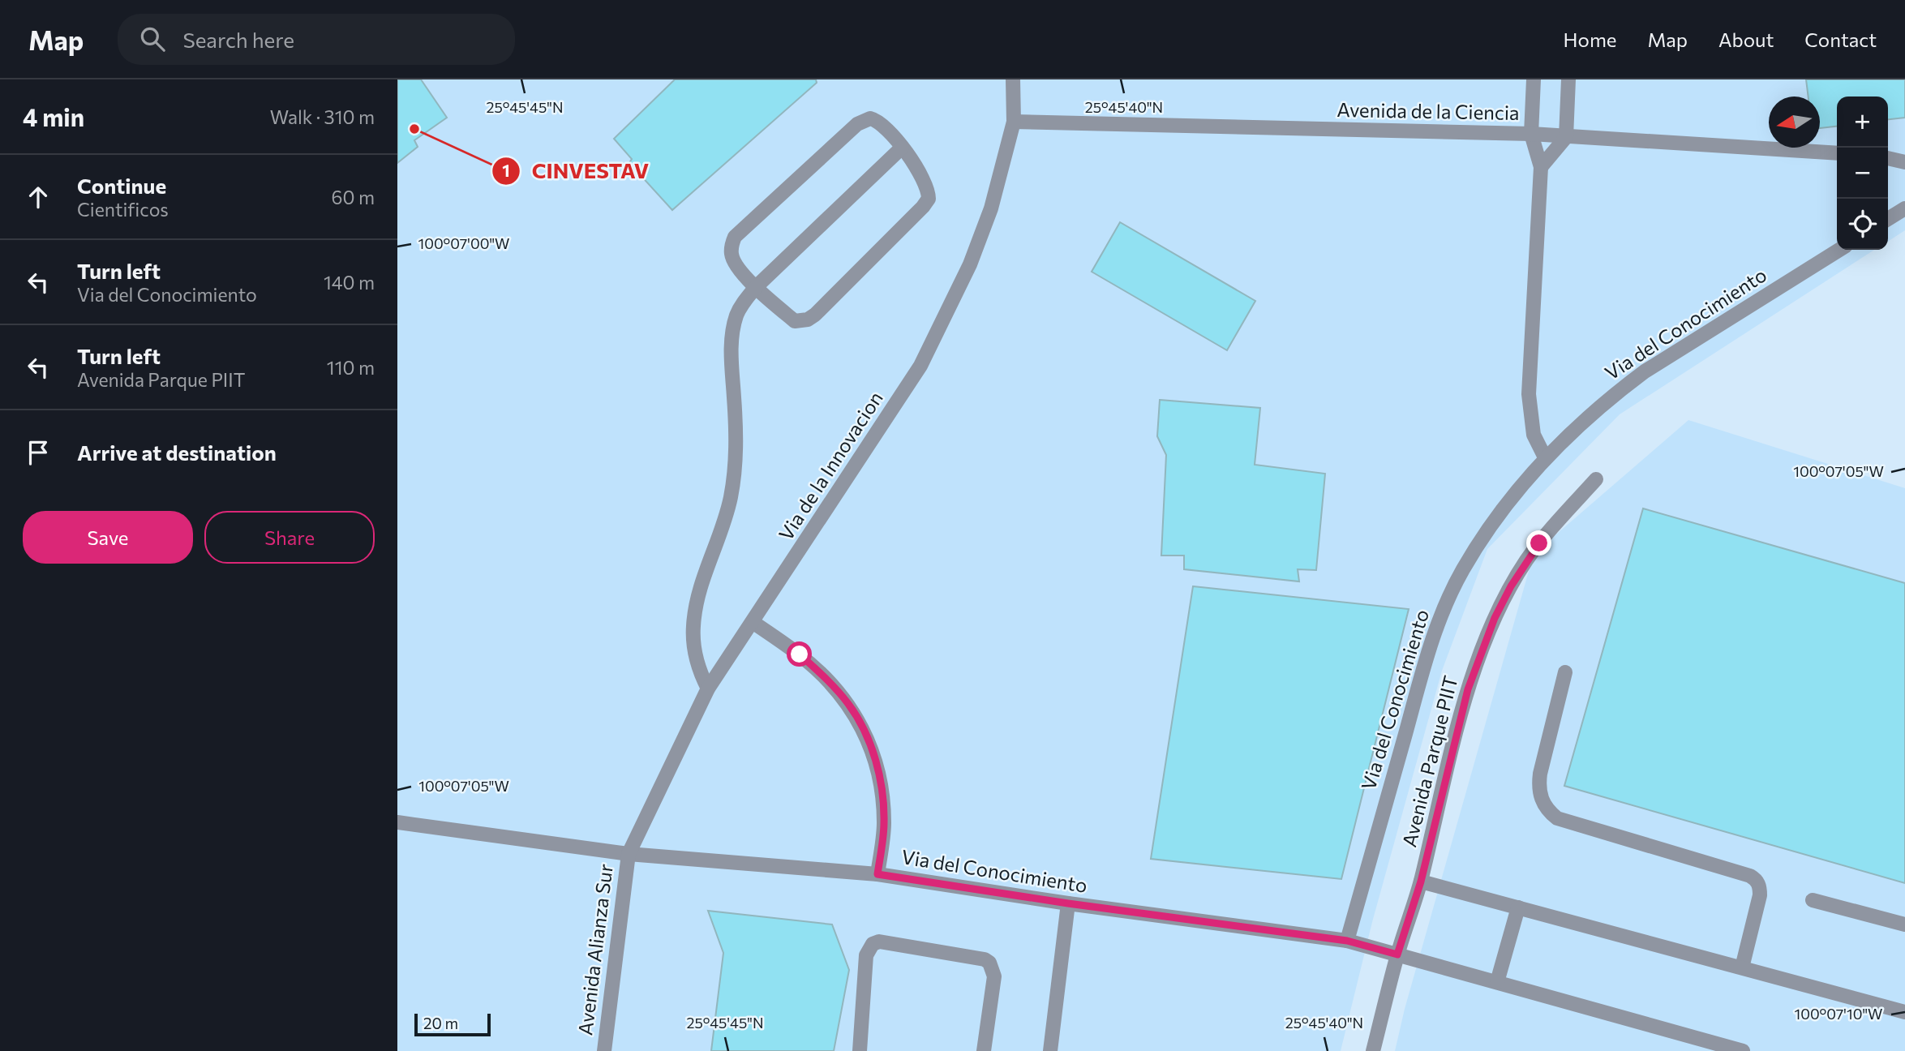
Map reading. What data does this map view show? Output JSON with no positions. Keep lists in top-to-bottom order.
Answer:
{
  "streets": {
    "street": [
      "Avenida de la Ciencia",
      "Via del Conocimiento",
      "Via de la Innovacion",
      "Avenida Parque PIIT",
      "Avenida Alianza Sur"
    ]
  },
  "crossings": [
    ["Avenida de la Ciencia", "Via de la Innovacion"],
    ["Via del Conocimiento", "Via de la Innovacion"],
    ["Via del Conocimiento", "Avenida Parque PIIT"],
    ["Via del Conocimiento", "Avenida Alianza Sur"],
    ["Via de la Innovacion", "Avenida Alianza Sur"]
  ],
  "places": ["CINVESTAV"],
  "scale_bar": "20 m",
  "north": "left",
  "page": {
    "header": "Map",
    "search": "Search here",
    "nav": [
      "Home",
      "Map",
      "About",
      "Contact"
    ],
    "heading": ["4 min", "Walk · 310 m"],
    "map_buttons": ["+", "−"],
    "list": [
      ["Continue", "Cientificos", "60 m"],
      ["Turn left", "Via del Conocimiento", "140 m"],
      ["Turn left", "Avenida Parque PIIT", "110 m"],
      "Arrive at destination"
    ],
    "buttons": ["Save", "Share"],
    "scale": "20 m"
  },
  "coordinates": [
    "25°45'45\"N",
    "25°45'40\"N",
    "100°07'00\"W",
    "100°07'05\"W",
    "100°07'10\"W"
  ]
}
